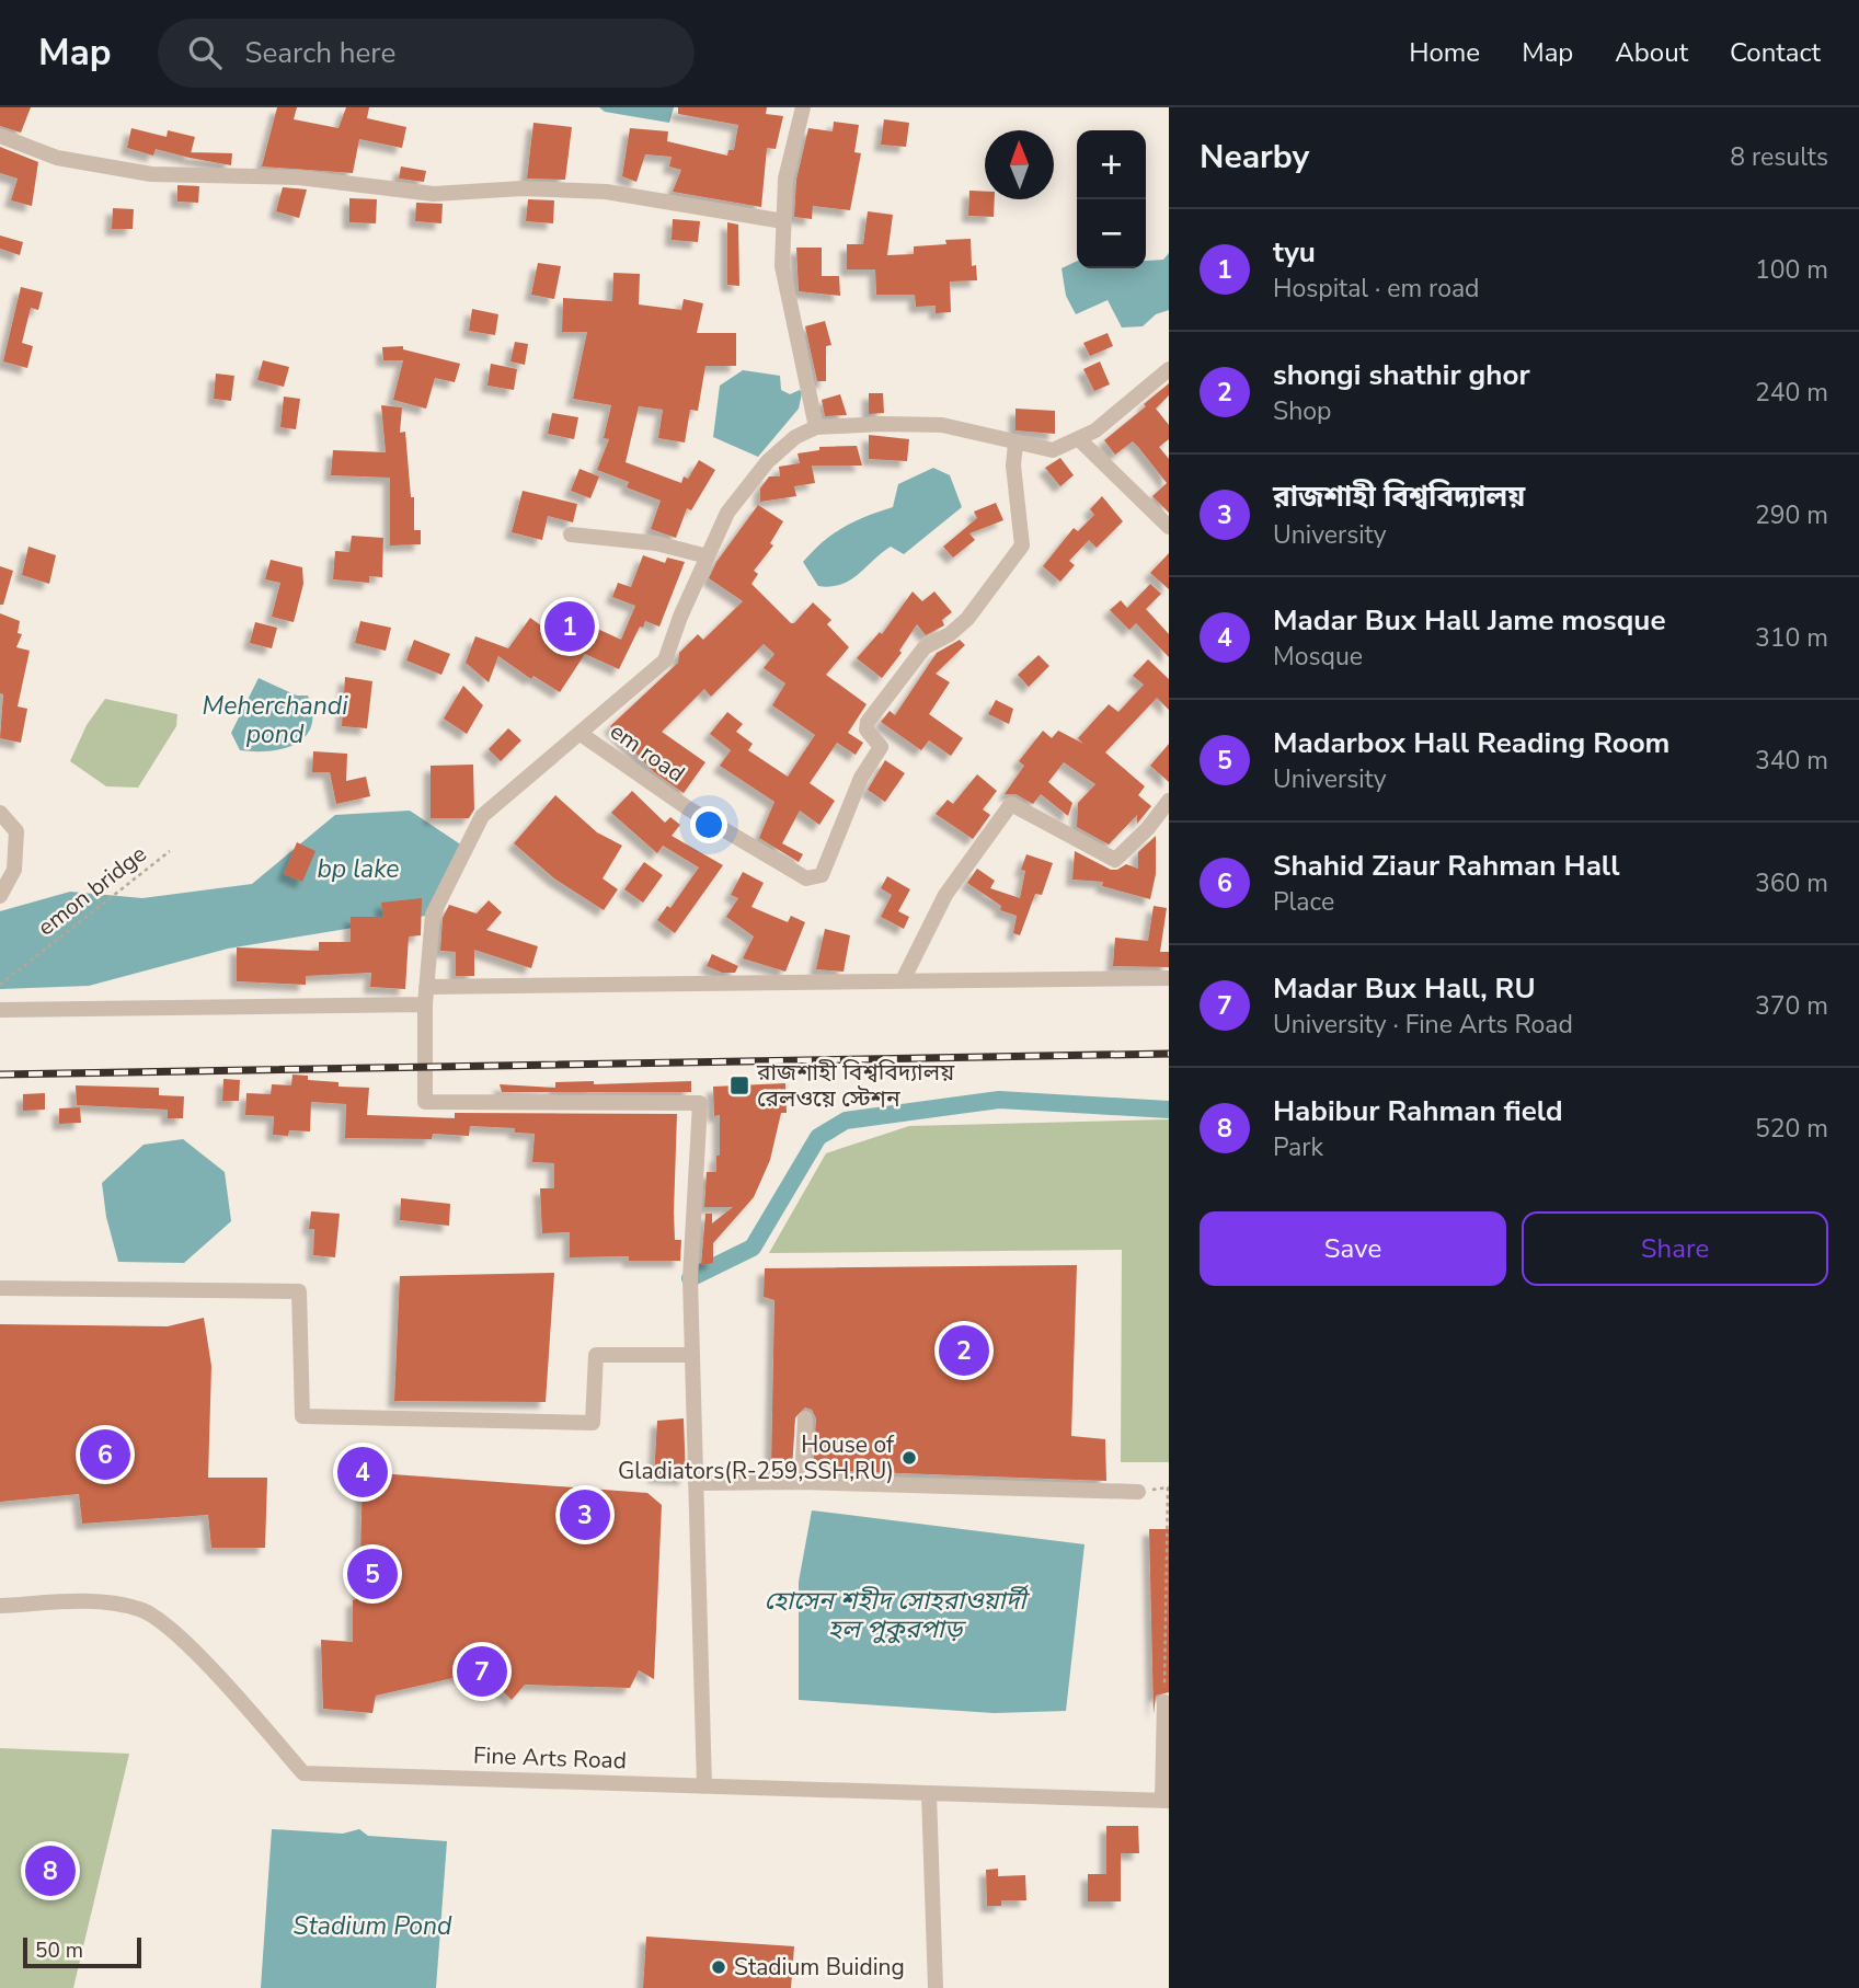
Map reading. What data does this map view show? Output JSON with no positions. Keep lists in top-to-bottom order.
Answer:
{
  "streets": {
    "street": ["em road", "Fine Arts Road"],
    "path": ["emon bridge"]
  },
  "water": [
    "Meherchandi pond",
    "bp lake",
    "হোসেন শহীদ সোহরাওয়ার্দী হল পুকুরপাড়",
    "Stadium Pond"
  ],
  "places": {
    "transit": ["রাজশাহী বিশ্ববিদ্যালয় রেলওয়ে স্টেশন"],
    "other": ["House of Gladiators(R-259,SSH,RU)", "Stadium Buiding"]
  },
  "scale_bar": "50 m",
  "north": "top",
  "page": {
    "header": "Map",
    "search": "Search here",
    "nav": [
      "Home",
      "Map",
      "About",
      "Contact"
    ],
    "heading": ["Nearby", "8 results"],
    "map_buttons": ["+", "−"],
    "list": [
      {
        "mark": "1",
        "name": "tyu",
        "note": "Hospital · em road",
        "value": "100 m"
      },
      {
        "mark": "2",
        "name": "shongi shathir ghor",
        "note": "Shop",
        "value": "240 m"
      },
      {
        "mark": "3",
        "name": "রাজশাহী বিশ্ববিদ্যালয়",
        "note": "University",
        "value": "290 m"
      },
      {
        "mark": "4",
        "name": "Madar Bux Hall Jame mosque",
        "note": "Mosque",
        "value": "310 m"
      },
      {
        "mark": "5",
        "name": "Madarbox Hall Reading Room",
        "note": "University",
        "value": "340 m"
      },
      {
        "mark": "6",
        "name": "Shahid Ziaur Rahman Hall",
        "note": "Place",
        "value": "360 m"
      },
      {
        "mark": "7",
        "name": "Madar Bux Hall, RU",
        "note": "University · Fine Arts Road",
        "value": "370 m"
      },
      {
        "mark": "8",
        "name": "Habibur Rahman field",
        "note": "Park",
        "value": "520 m"
      }
    ],
    "pins": [
      "1",
      "2",
      "6",
      "4",
      "3",
      "5",
      "7",
      "8"
    ],
    "buttons": ["Save", "Share"],
    "scale": "50 m"
  }
}
